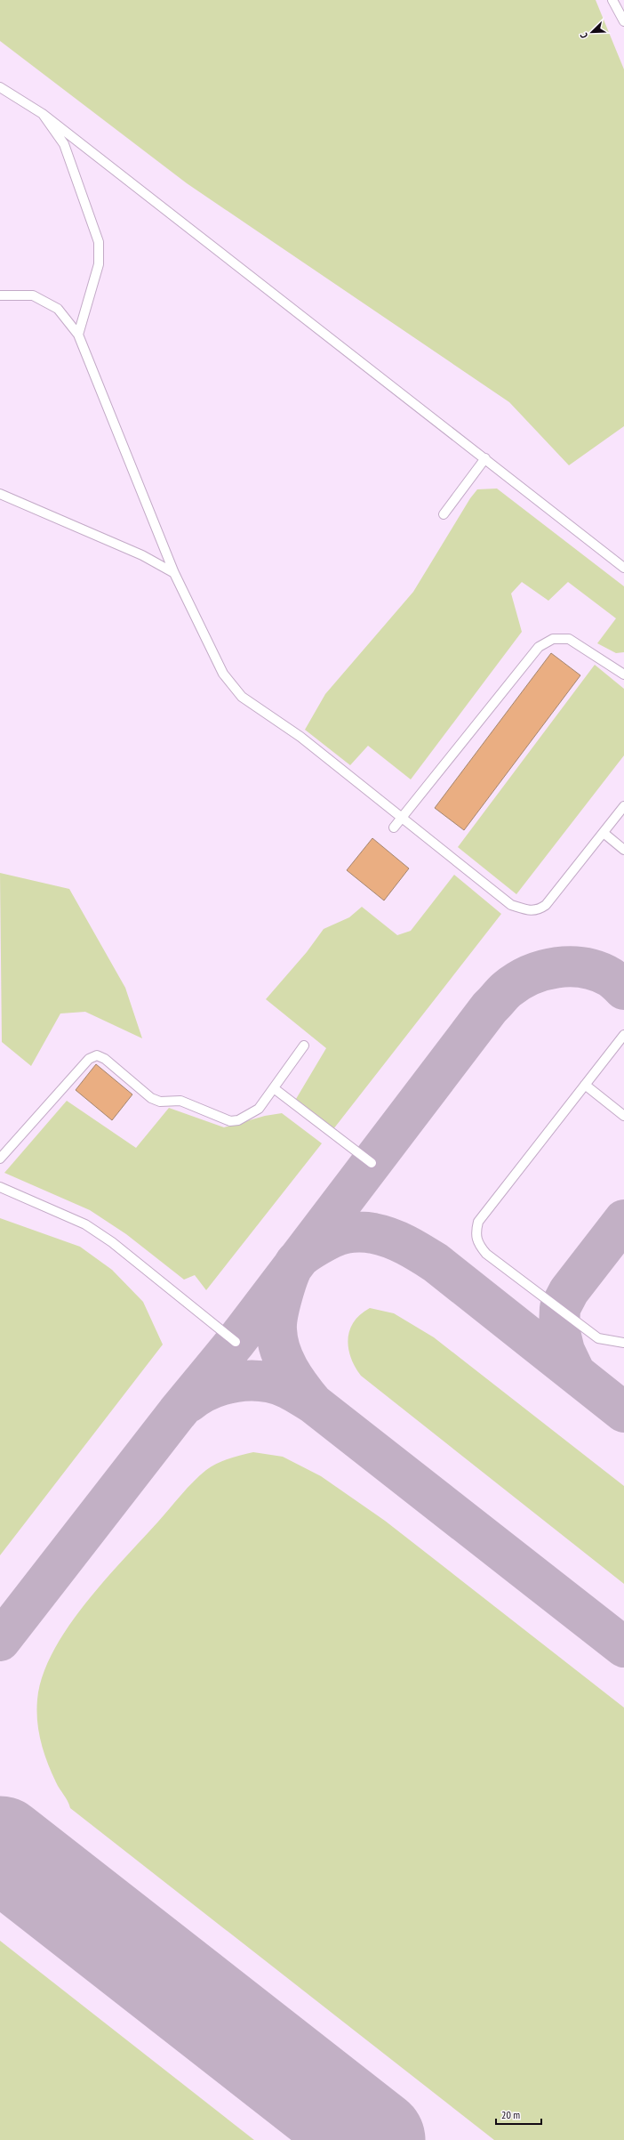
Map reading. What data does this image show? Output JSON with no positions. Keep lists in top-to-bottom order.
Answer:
{
  "scale_bar": "20 m",
  "north": "bottom left"
}
